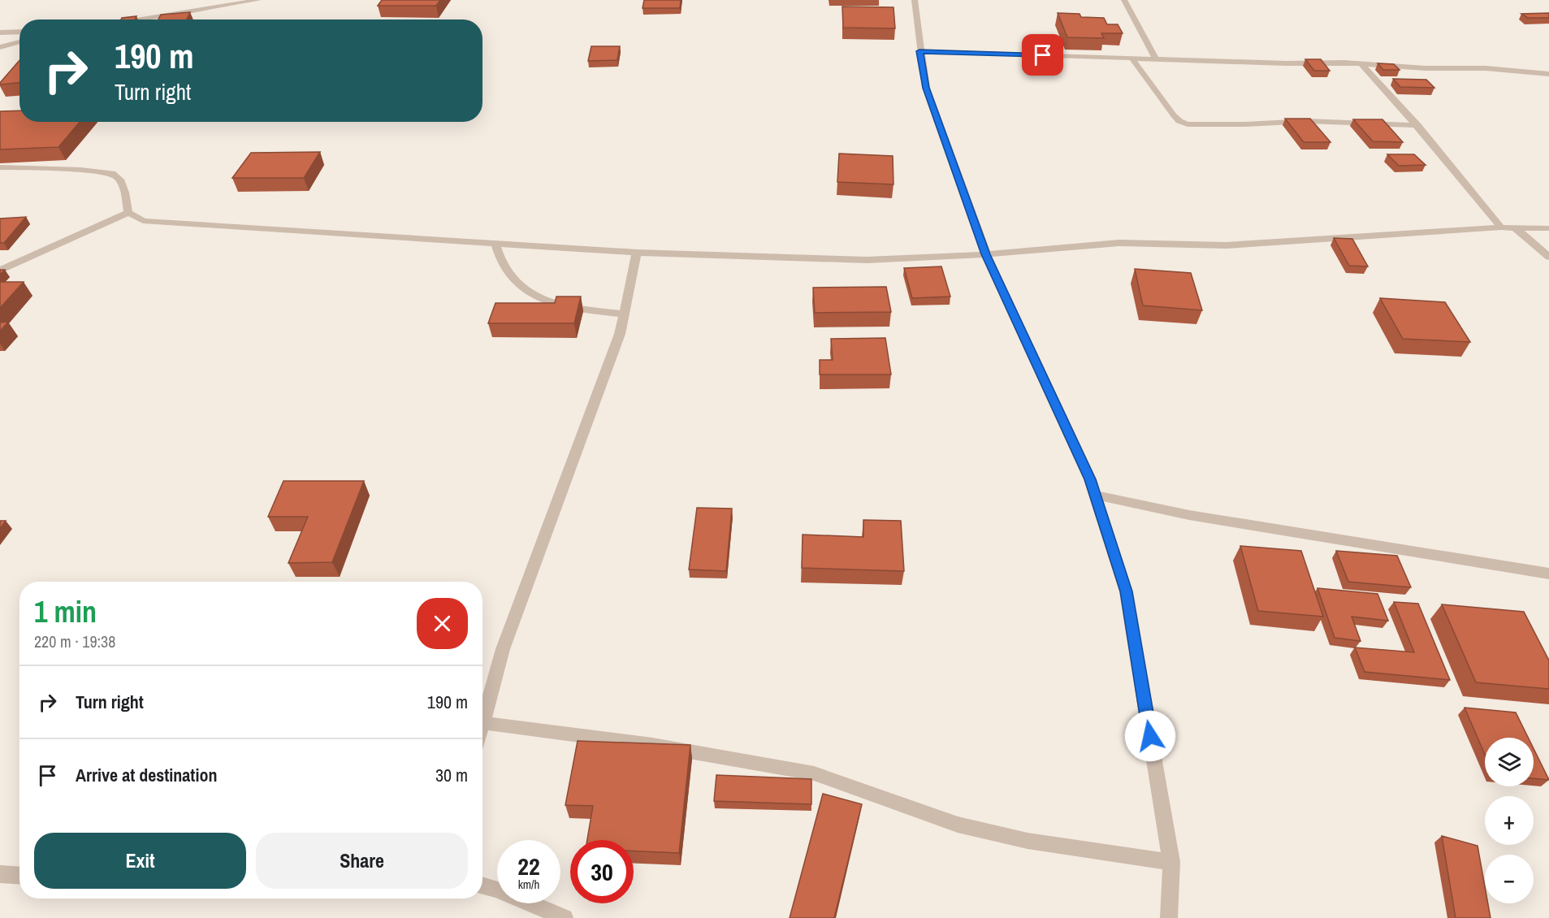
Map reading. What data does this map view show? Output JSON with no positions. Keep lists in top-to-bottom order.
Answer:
{
  "page": {
    "turn": ["190 m", "Turn right"],
    "heading": ["1 min", "220 m · 19:38"],
    "list": [
      {
        "name": "Turn right",
        "value": "190 m"
      },
      {
        "name": "Arrive at destination",
        "value": "30 m"
      }
    ],
    "map_buttons": ["+", "−"],
    "buttons": ["Exit", "Share"],
    "speed": "22 km/h",
    "limit": "30"
  }
}
